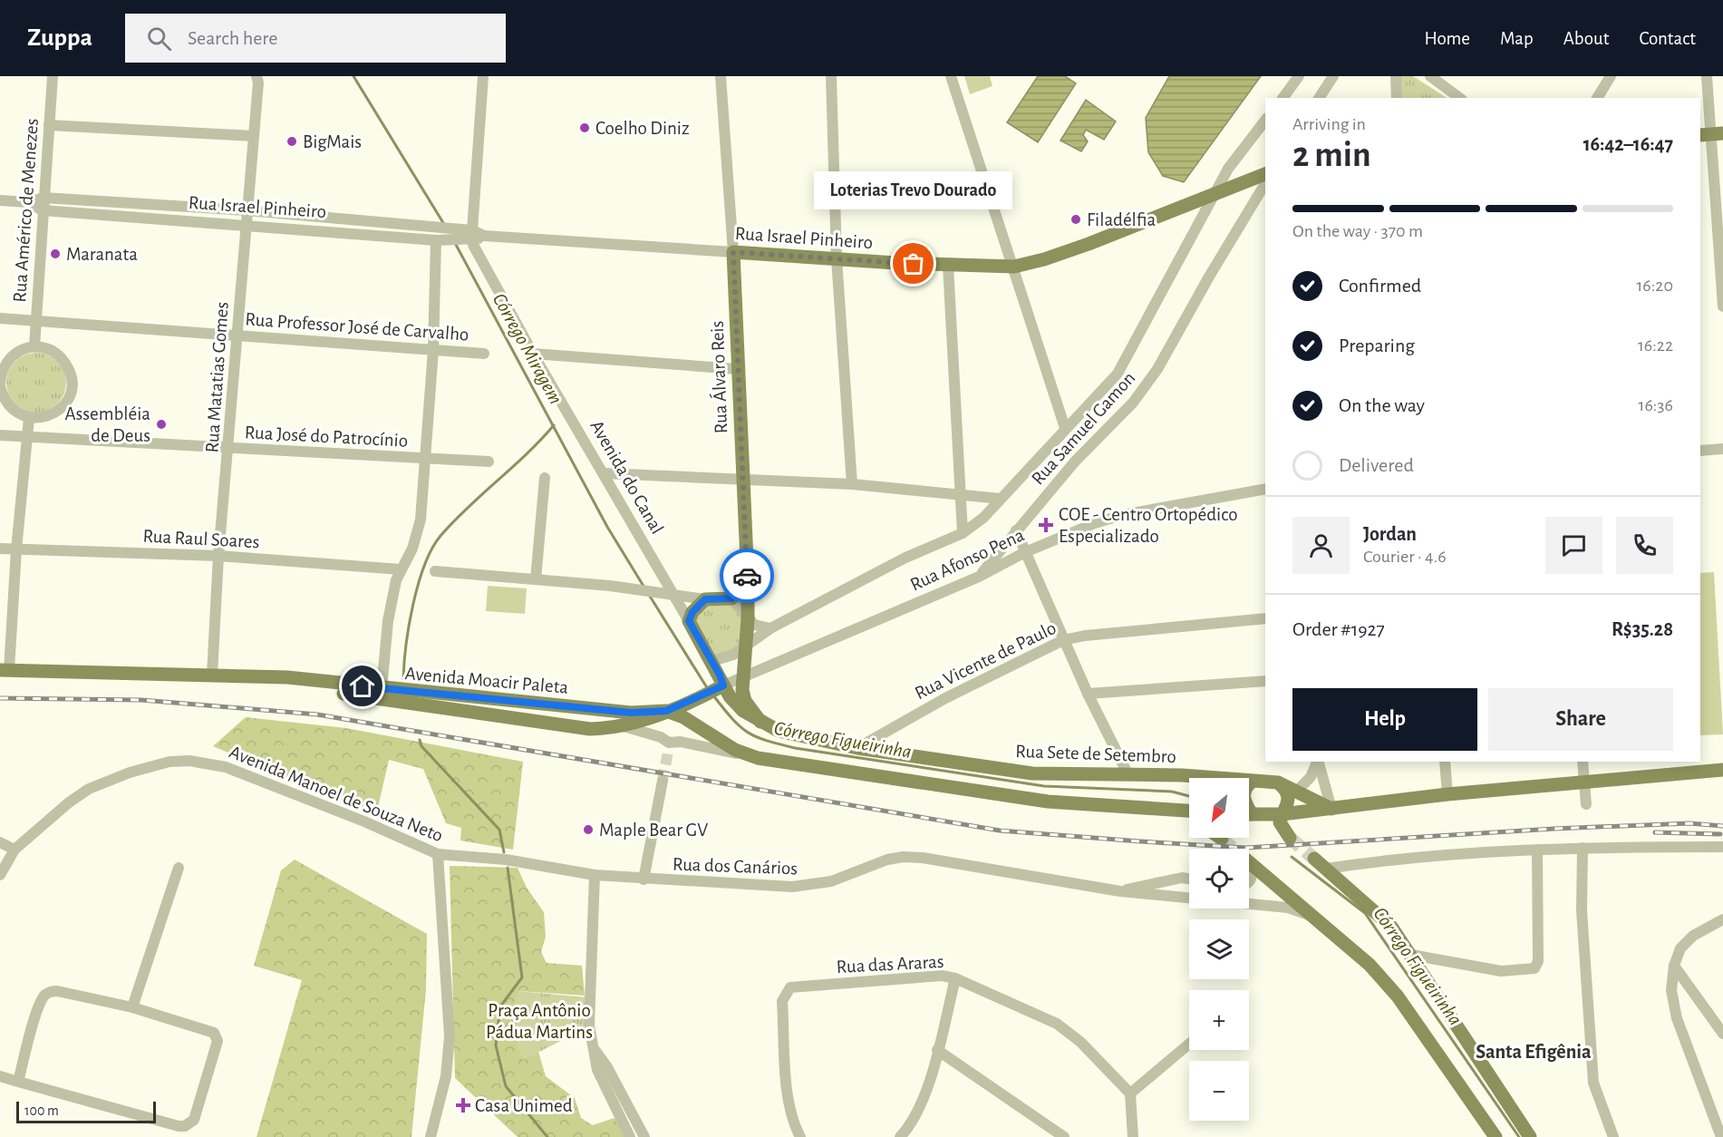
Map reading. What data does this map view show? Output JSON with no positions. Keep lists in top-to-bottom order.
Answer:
{
  "streets": {
    "main road": [
      "Rua Israel Pinheiro",
      "Rua Álvaro Reis",
      "Avenida do Canal",
      "Avenida Moacir Paleta",
      "Rua Sete de Setembro"
    ],
    "street": [
      "Rua Américo de Menezes",
      "Rua Professor José de Carvalho",
      "Rua Matatias Gomes",
      "Rua Samuel Gamon",
      "Rua José do Patrocínio",
      "Rua Raul Soares",
      "Rua Afonso Pena",
      "Rua Vicente de Paulo",
      "Avenida Manoel de Souza Neto",
      "Rua dos Canários",
      "Rua das Araras"
    ]
  },
  "crossings": [
    ["Rua Israel Pinheiro", "Rua Américo de Menezes"],
    ["Rua Israel Pinheiro", "Rua Matatias Gomes"],
    ["Rua Israel Pinheiro", "Rua Álvaro Reis"],
    ["Rua Israel Pinheiro", "Avenida do Canal"],
    ["Rua Américo de Menezes", "Rua Professor José de Carvalho"],
    ["Rua Professor José de Carvalho", "Rua Matatias Gomes"],
    ["Rua Matatias Gomes", "Rua José do Patrocínio"],
    ["Rua Matatias Gomes", "Rua Raul Soares"],
    ["Rua Matatias Gomes", "Avenida Moacir Paleta"],
    ["Rua Álvaro Reis", "Avenida do Canal"],
    ["Rua Álvaro Reis", "Rua Afonso Pena"],
    ["Rua Samuel Gamon", "Rua Afonso Pena"],
    ["Avenida do Canal", "Rua Afonso Pena"],
    ["Avenida do Canal", "Avenida Moacir Paleta"],
    ["Avenida do Canal", "Rua Sete de Setembro"],
    ["Rua Afonso Pena", "Avenida Moacir Paleta"],
    ["Rua Afonso Pena", "Rua Sete de Setembro"],
    ["Rua Vicente de Paulo", "Rua Sete de Setembro"],
    ["Avenida Moacir Paleta", "Rua Sete de Setembro"],
    ["Avenida Manoel de Souza Neto", "Rua dos Canários"]
  ],
  "districts": ["Santa Efigênia"],
  "water": ["Córrego Miragem", "Córrego Figueirinha"],
  "parks": ["Praça Antônio Pádua Martins"],
  "places": {
    "other": [
      "Coelho Diniz",
      "BigMais",
      "Filadélfia",
      "Maranata",
      "Loterias Trevo Dourado",
      "Assembléia de Deus",
      "Maple Bear GV"
    ],
    "health": ["COE - Centro Ortopédico Especializado", "Casa Unimed"]
  },
  "scale_bar": "100 m",
  "north": "bottom left",
  "page": {
    "header": "Zuppa",
    "search": "Search here",
    "nav": [
      "Home",
      "Map",
      "About",
      "Contact"
    ],
    "heading": ["2 min", "Arriving in", "16:42–16:47"],
    "panel": [
      "Jordan",
      "Courier · 4.6",
      "Order #1927",
      "R$35.28"
    ],
    "bubble": "Loterias Trevo Dourado",
    "bar": "On the way · 370 m",
    "list": [
      ["Confirmed", "16:20"],
      ["Preparing", "16:22"],
      ["On the way", "16:36"],
      "Delivered"
    ],
    "buttons": ["Help", "Share"],
    "map_buttons": ["+", "−"],
    "scale": "100 m"
  }
}
